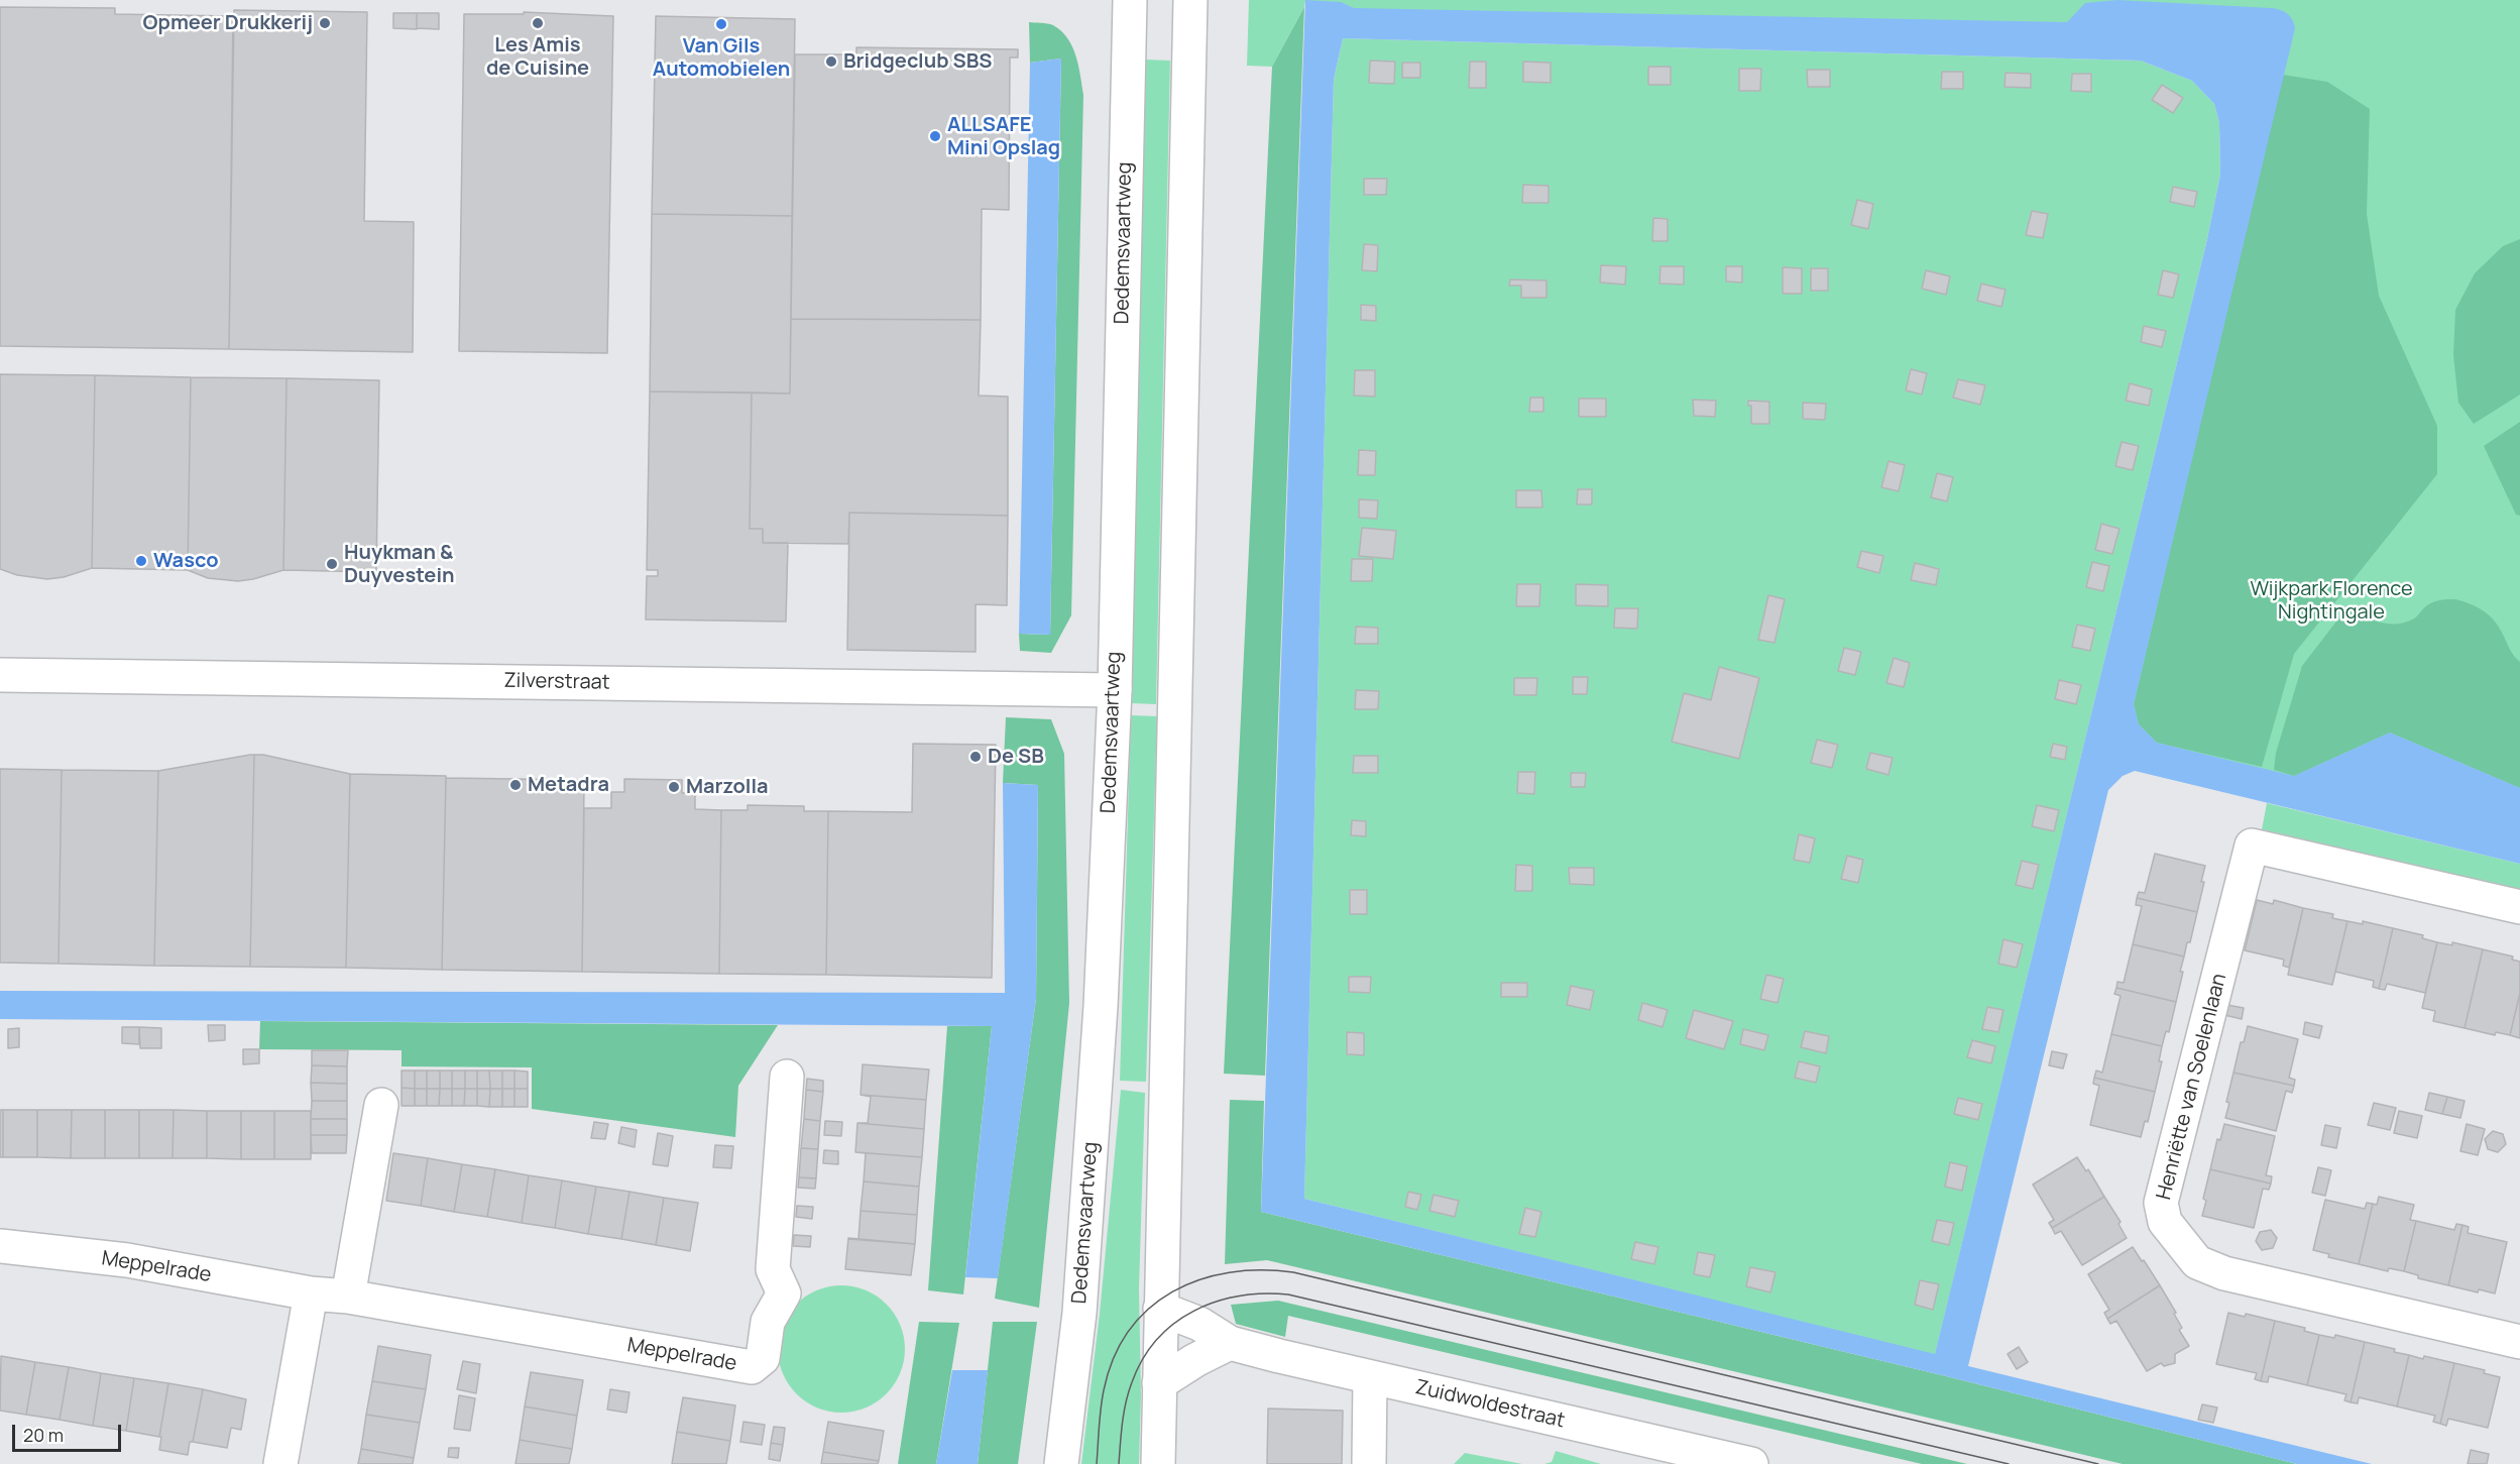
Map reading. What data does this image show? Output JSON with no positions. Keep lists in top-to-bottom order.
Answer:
{
  "streets": {
    "street": [
      "Dedemsvaartweg",
      "Zilverstraat",
      "Henriëtte van Soelenlaan",
      "Meppelrade",
      "Zuidwoldestraat"
    ]
  },
  "crossings": [
    ["Dedemsvaartweg", "Zilverstraat"]
  ],
  "parks": ["Wijkpark Florence Nightingale"],
  "places": [
    "Opmeer Drukkerij",
    "Les Amis de Cuisine",
    "Van Gils Automobielen",
    "Bridgeclub SBS",
    "ALLSAFE Mini Opslag",
    "Wasco",
    "Huykman & Duyvestein",
    "De SB",
    "Metadra",
    "Marzolla"
  ],
  "scale_bar": "20 m"
}
